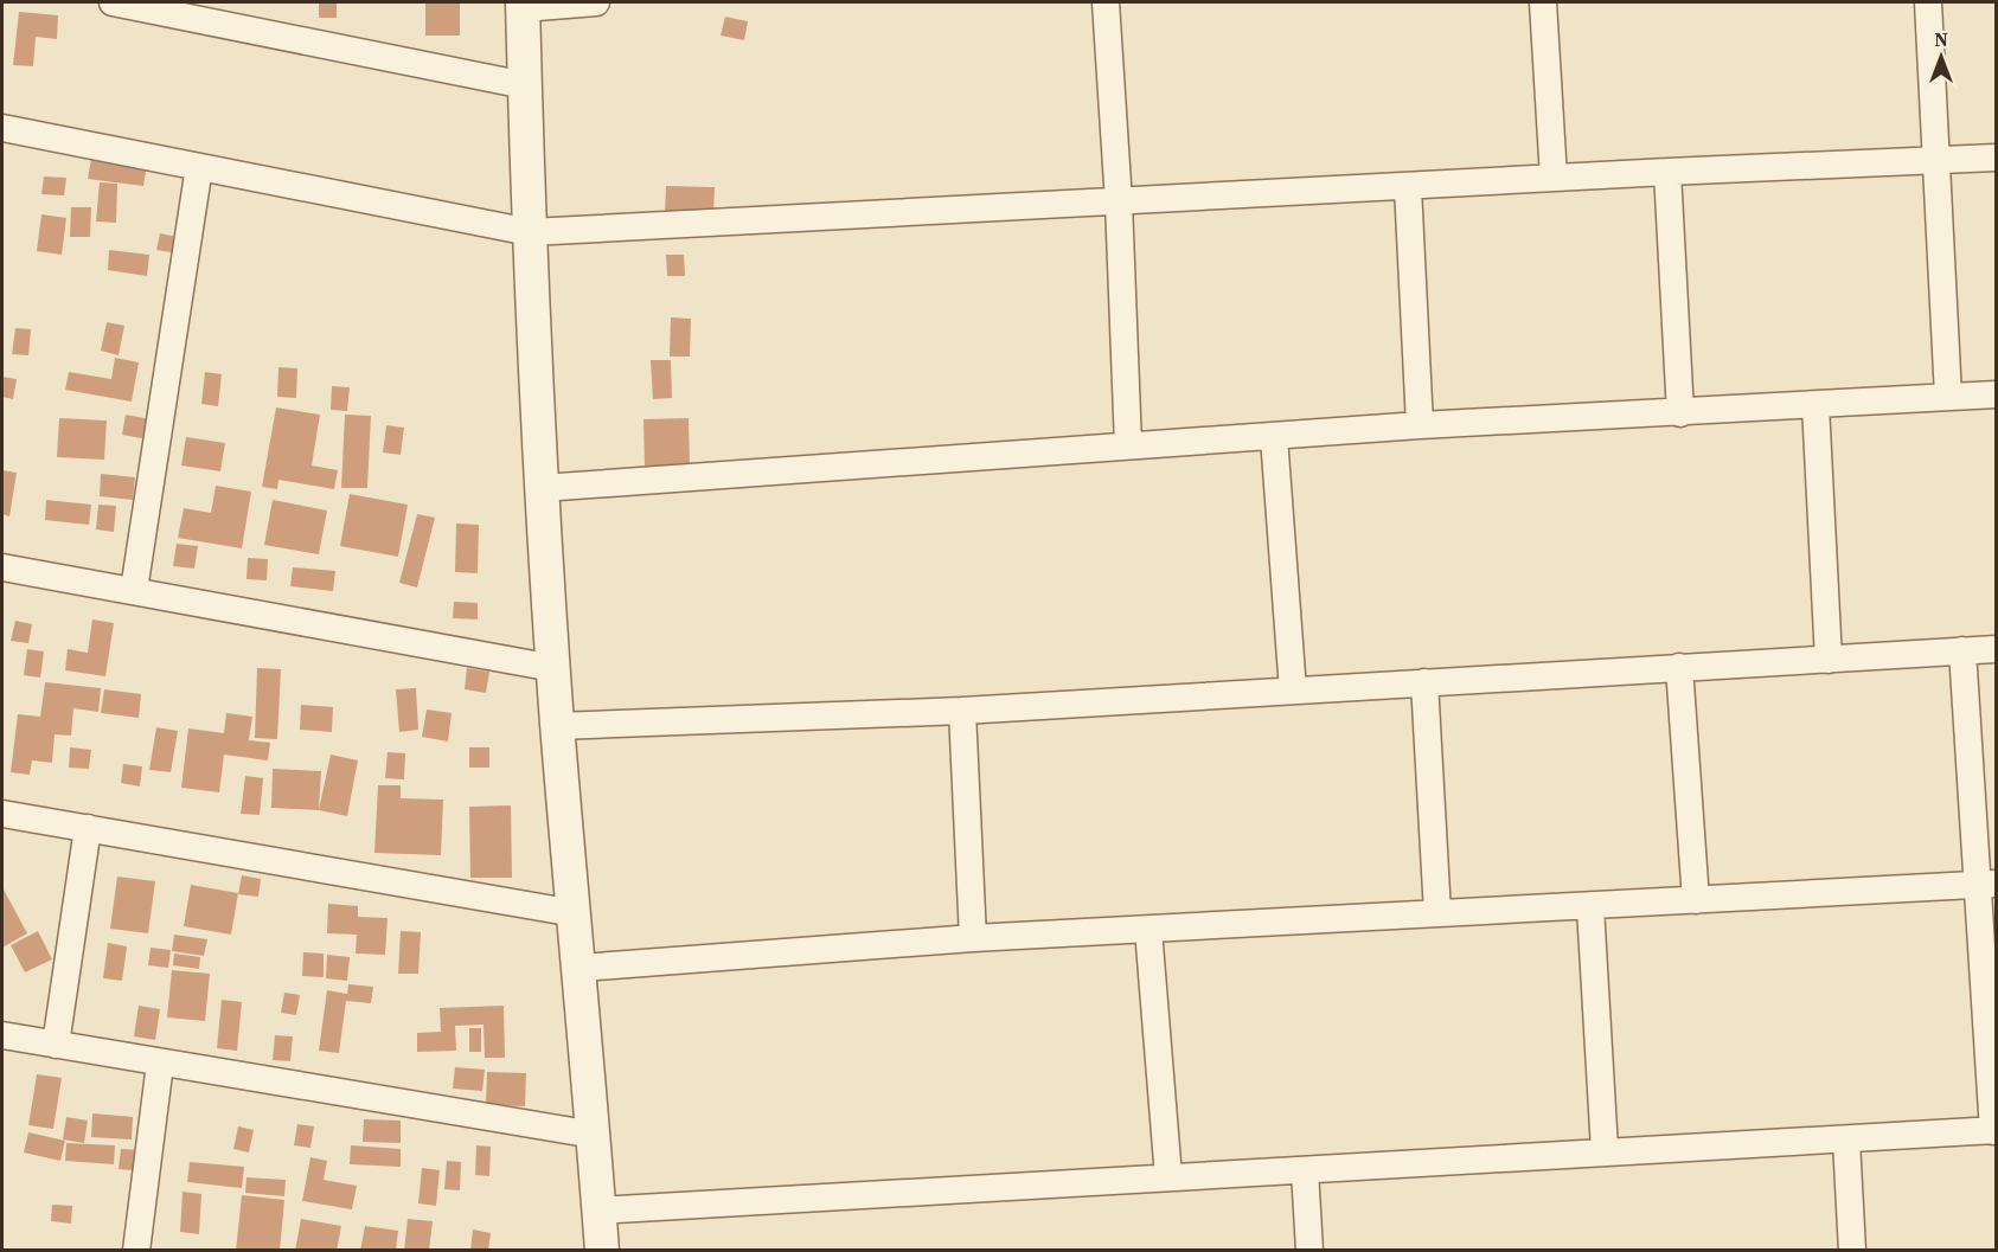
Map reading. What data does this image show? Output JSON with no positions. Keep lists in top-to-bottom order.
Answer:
{
  "north": "top"
}
